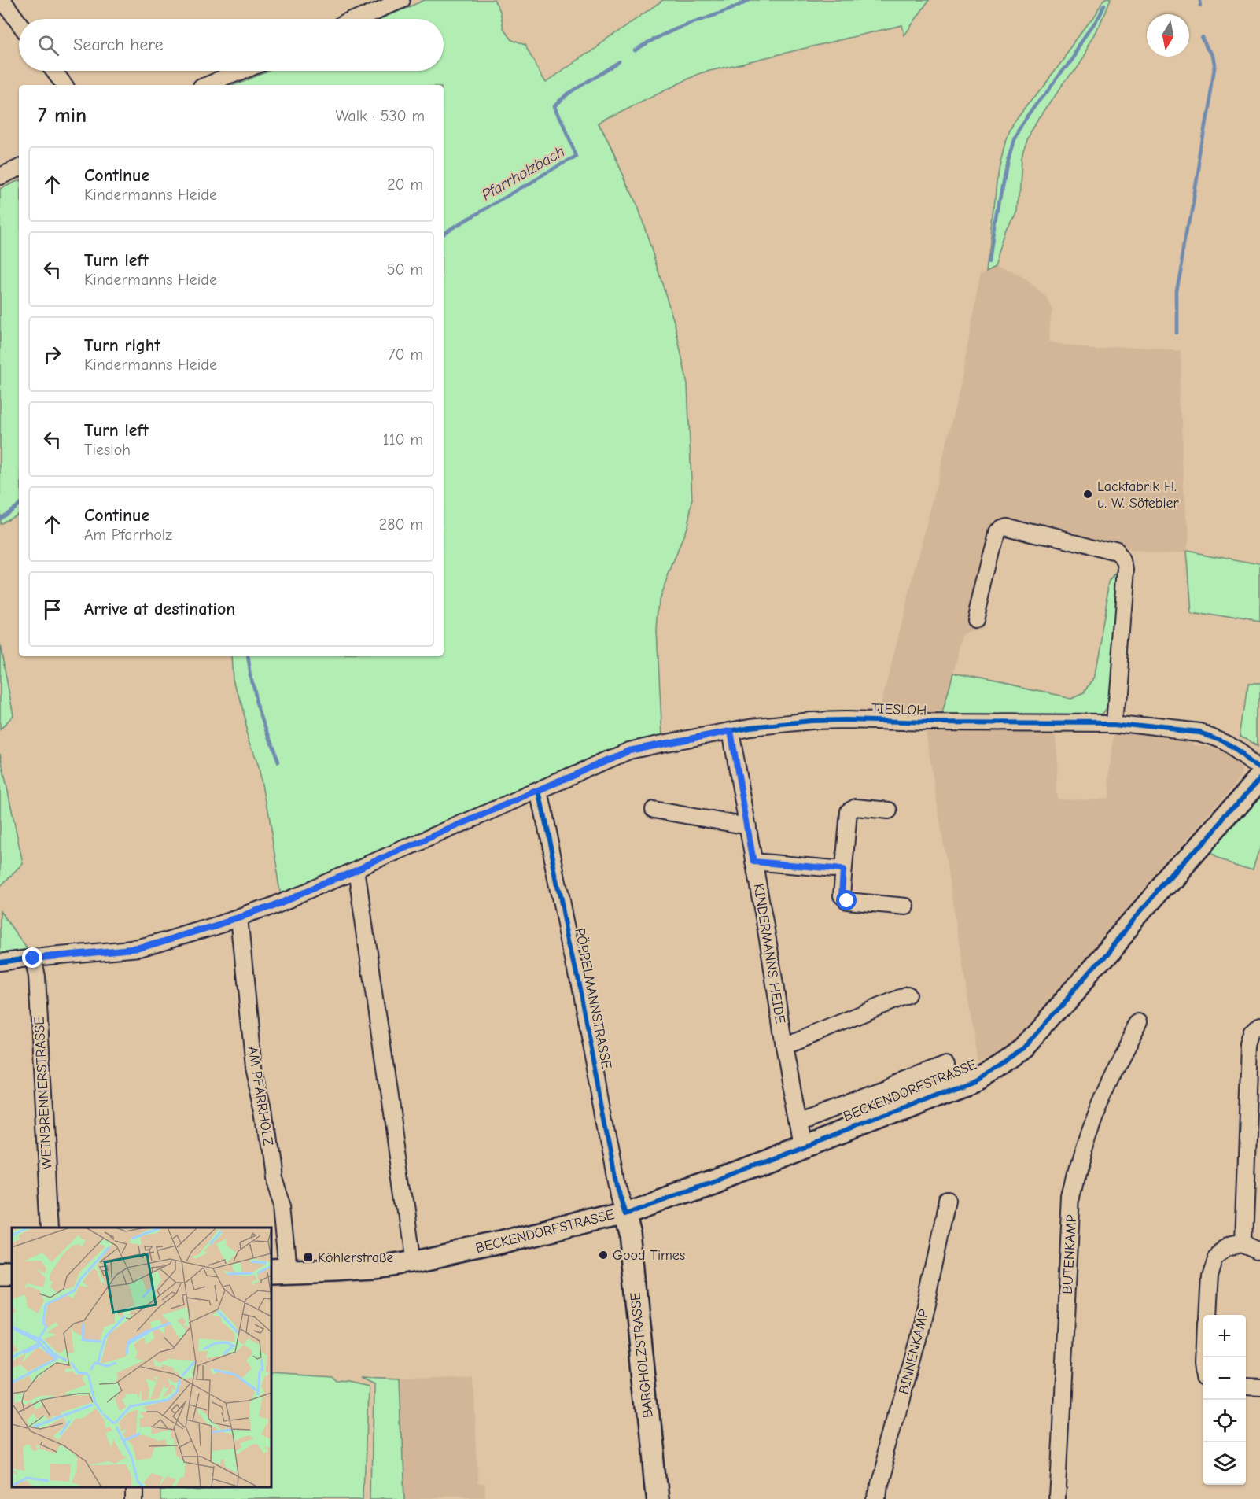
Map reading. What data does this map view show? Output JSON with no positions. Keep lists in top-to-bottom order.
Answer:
{
  "streets": {
    "street": [
      "TIESLOH",
      "KINDERMANNS HEIDE",
      "PÖPPELMANNSTRASSE",
      "BECKENDORFSTRASSE",
      "WEINBRENNERSTRASSE",
      "AM PFARRHOLZ",
      "BUTENKAMP",
      "BINNENKAMP",
      "BARGHOLZSTRASSE"
    ]
  },
  "crossings": [
    ["TIESLOH", "KINDERMANNS HEIDE"],
    ["TIESLOH", "PÖPPELMANNSTRASSE"],
    ["KINDERMANNS HEIDE", "BECKENDORFSTRASSE"],
    ["PÖPPELMANNSTRASSE", "BECKENDORFSTRASSE"],
    ["PÖPPELMANNSTRASSE", "BARGHOLZSTRASSE"],
    ["BECKENDORFSTRASSE", "AM PFARRHOLZ"],
    ["BECKENDORFSTRASSE", "BARGHOLZSTRASSE"]
  ],
  "water": ["Pfarrholzbach"],
  "places": {
    "other": ["Lackfabrik H. u. W. Sötebier", "Good Times"],
    "transit": ["Köhlerstraße"]
  },
  "north": "bottom",
  "page": {
    "search": "Search here",
    "heading": ["7 min", "Walk · 530 m"],
    "list": [
      ["Continue", "Kindermanns Heide", "20 m"],
      ["Turn left", "Kindermanns Heide", "50 m"],
      ["Turn right", "Kindermanns Heide", "70 m"],
      ["Turn left", "Tiesloh", "110 m"],
      ["Continue", "Am Pfarrholz", "280 m"],
      "Arrive at destination"
    ],
    "map_buttons": ["+", "−"]
  }
}
